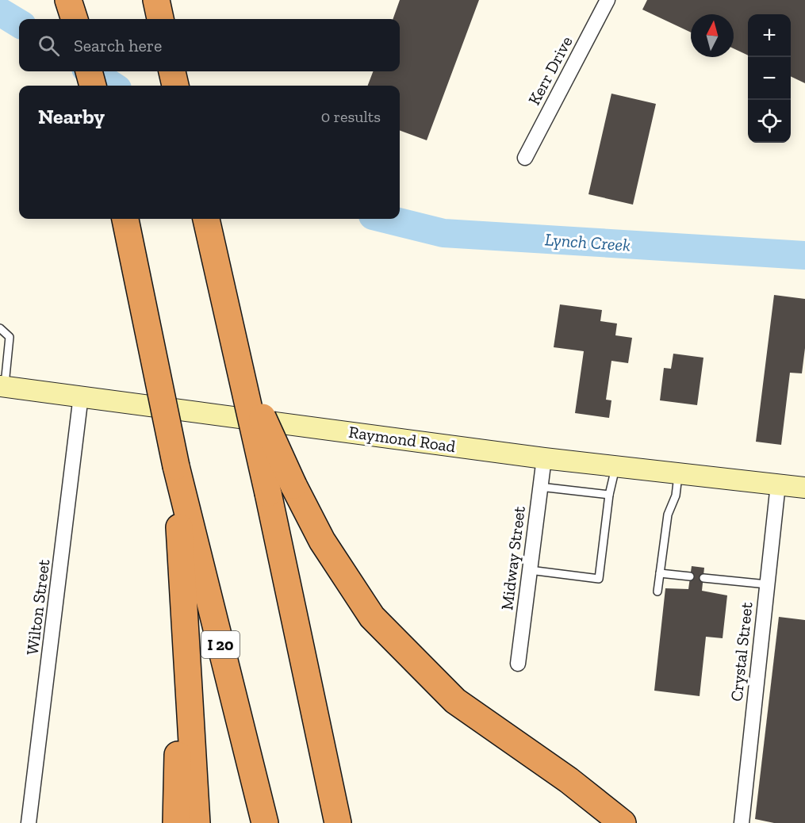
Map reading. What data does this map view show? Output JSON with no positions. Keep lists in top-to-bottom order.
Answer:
{
  "streets": {
    "highway": ["I 20"],
    "main road": ["Raymond Road"],
    "street": [
      "Kerr Drive",
      "Midway Street",
      "Wilton Street",
      "Crystal Street"
    ]
  },
  "crossings": [
    ["Raymond Road", "Midway Street"],
    ["Raymond Road", "Wilton Street"],
    ["Raymond Road", "Crystal Street"]
  ],
  "water": ["Lynch Creek"],
  "north": "top",
  "page": {
    "map_buttons": ["+", "−"],
    "search": "Search here",
    "heading": ["Nearby", "0 results"]
  }
}
